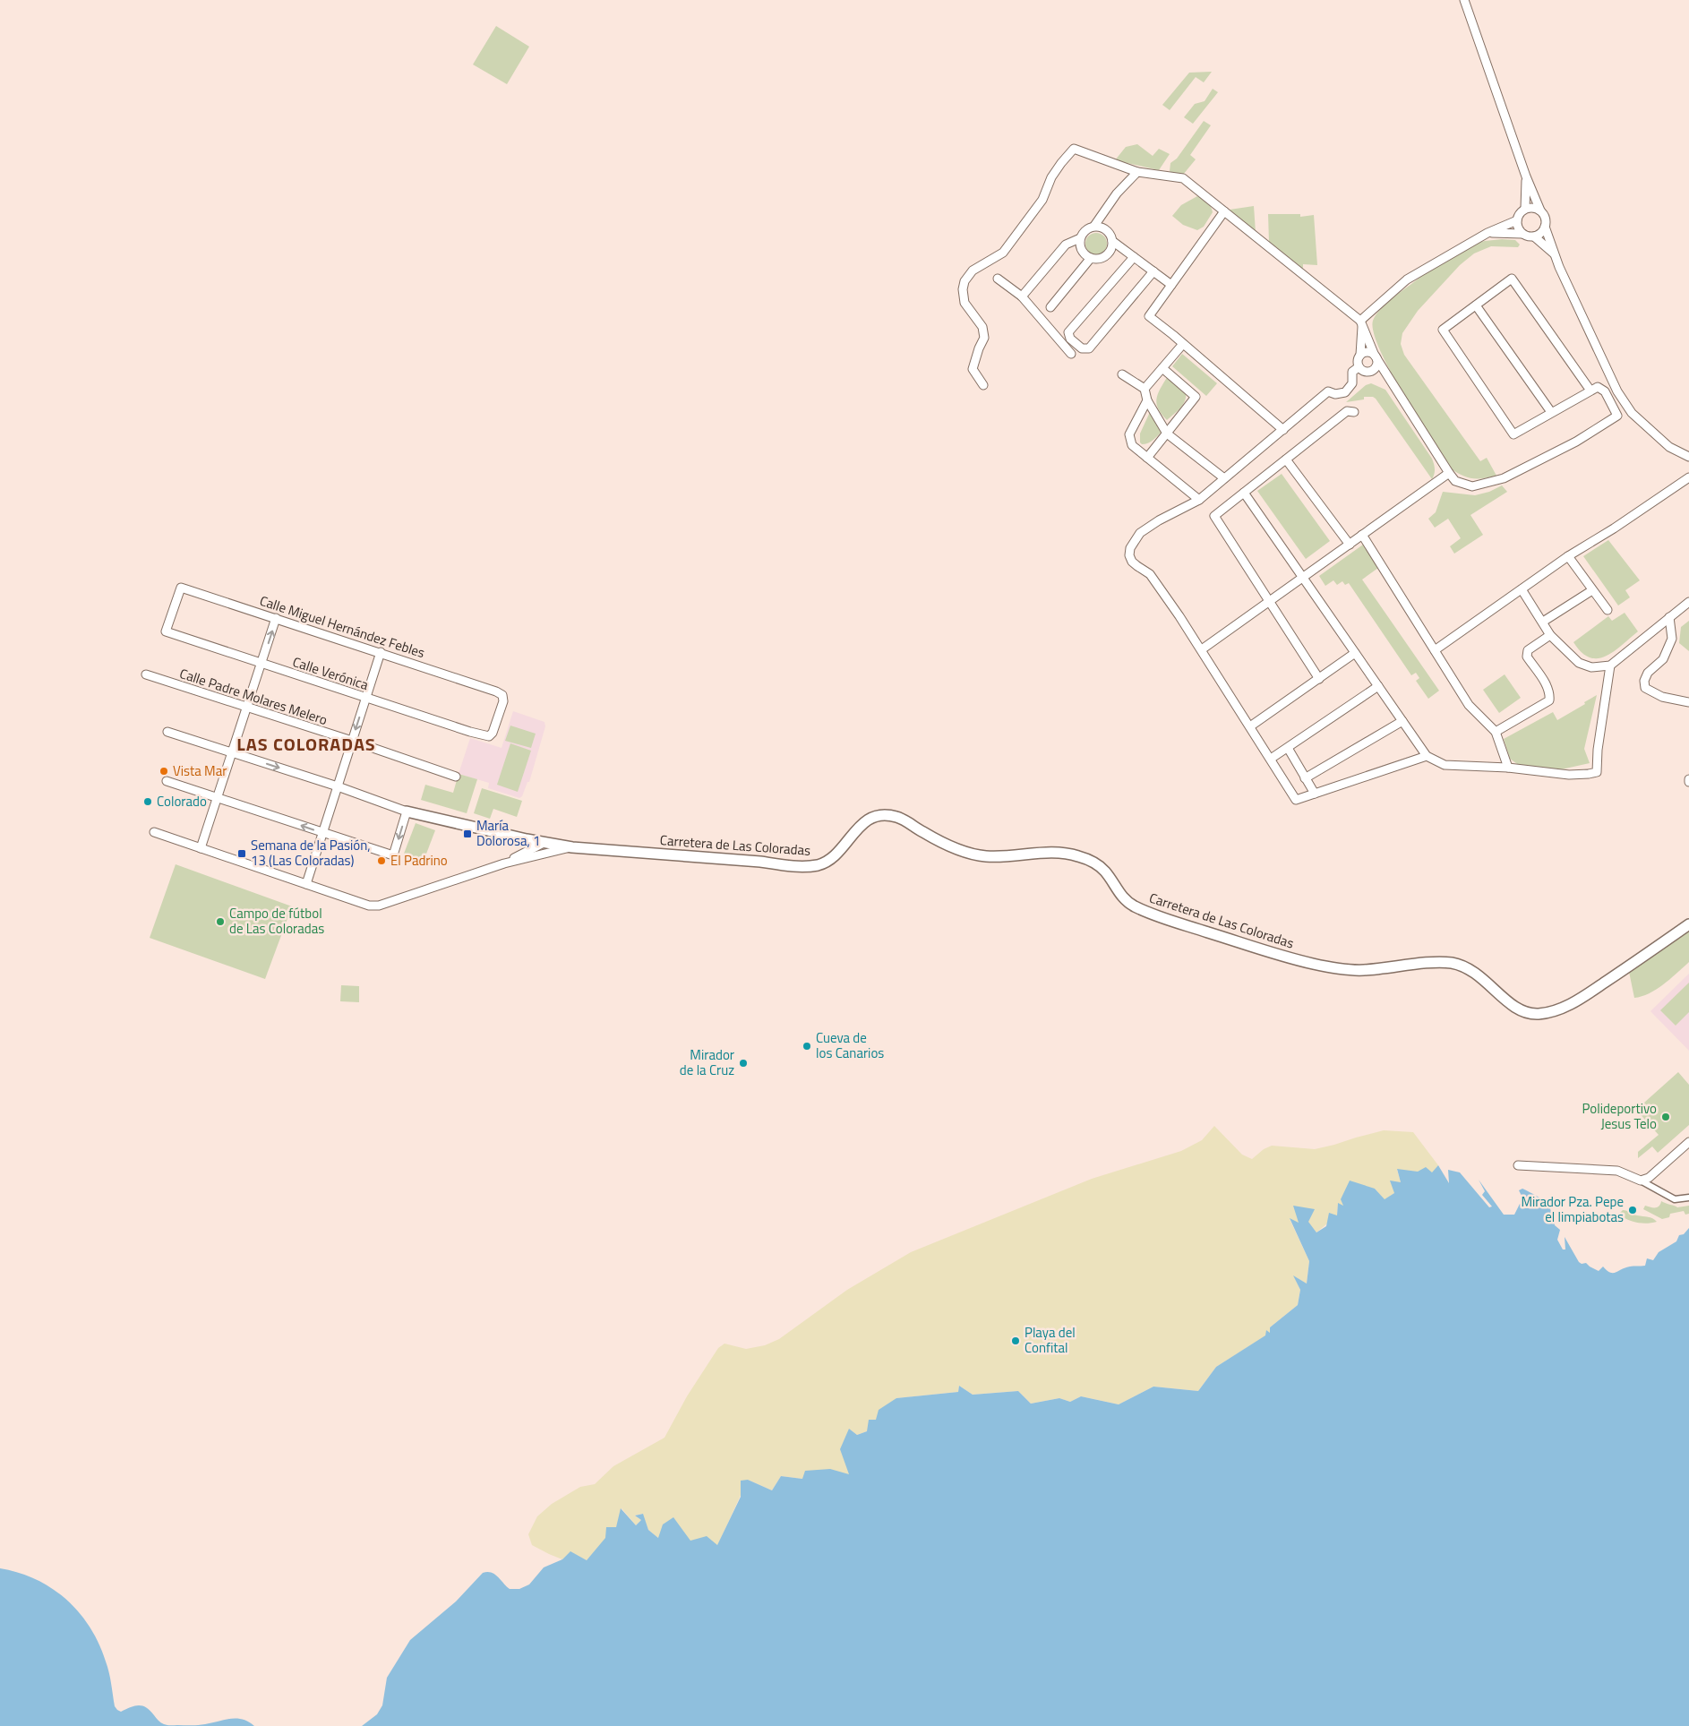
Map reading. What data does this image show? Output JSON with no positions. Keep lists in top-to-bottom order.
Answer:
{
  "streets": {
    "street": [
      "Calle Miguel Hernández Febles",
      "Calle Verónica",
      "Calle Padre Molares Melero",
      "Carretera de Las Coloradas"
    ]
  },
  "crossings": [
    ["Calle Miguel Hernández Febles", "Calle Verónica"]
  ],
  "districts": ["LAS COLORADAS"],
  "places": {
    "other": [
      "Vista Mar",
      "Colorado",
      "El Padrino",
      "Campo de fútbol de Las Coloradas",
      "Cueva de los Canarios",
      "Mirador de la Cruz",
      "Polideportivo Jesus Telo",
      "Mirador Pza. Pepe el limpiabotas",
      "Playa del Confital"
    ],
    "transit": ["María Dolorosa, 1", "Semana de la Pasión, 13 (Las Coloradas)"]
  }
}
